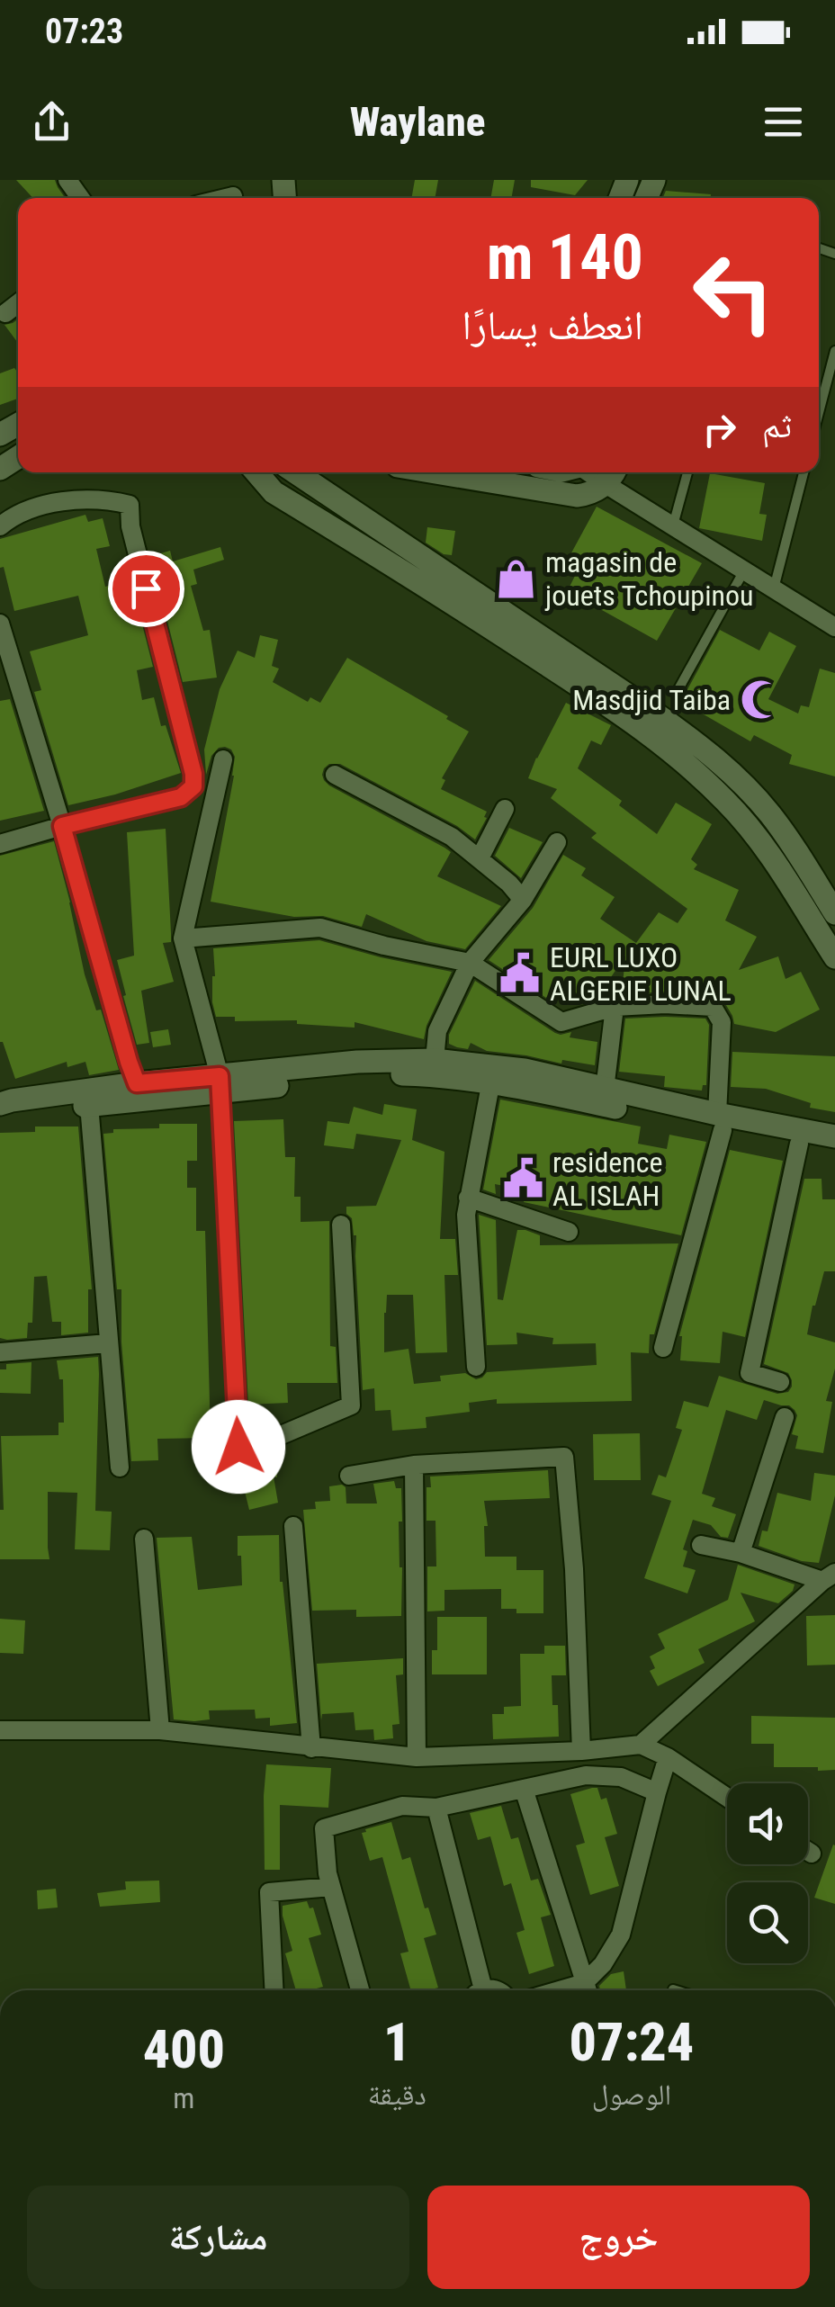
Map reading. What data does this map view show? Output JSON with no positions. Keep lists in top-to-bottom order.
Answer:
{
  "places": {
    "shop": ["magasin de jouets Tchoupinou"],
    "mosque": ["Masdjid Taiba"],
    "public building": ["EURL LUXO ALGERIE LUNAL", "residence AL ISLAH"]
  },
  "page": {
    "status": "07:23",
    "header": "Waylane",
    "turn": ["140 m", "انعطف يسارًا"],
    "then": "ثم",
    "eta": [
      "07:24",
      "الوصول",
      "1",
      "دقيقة",
      "400",
      "m"
    ],
    "buttons": ["خروج", "مشاركة"]
  }
}
